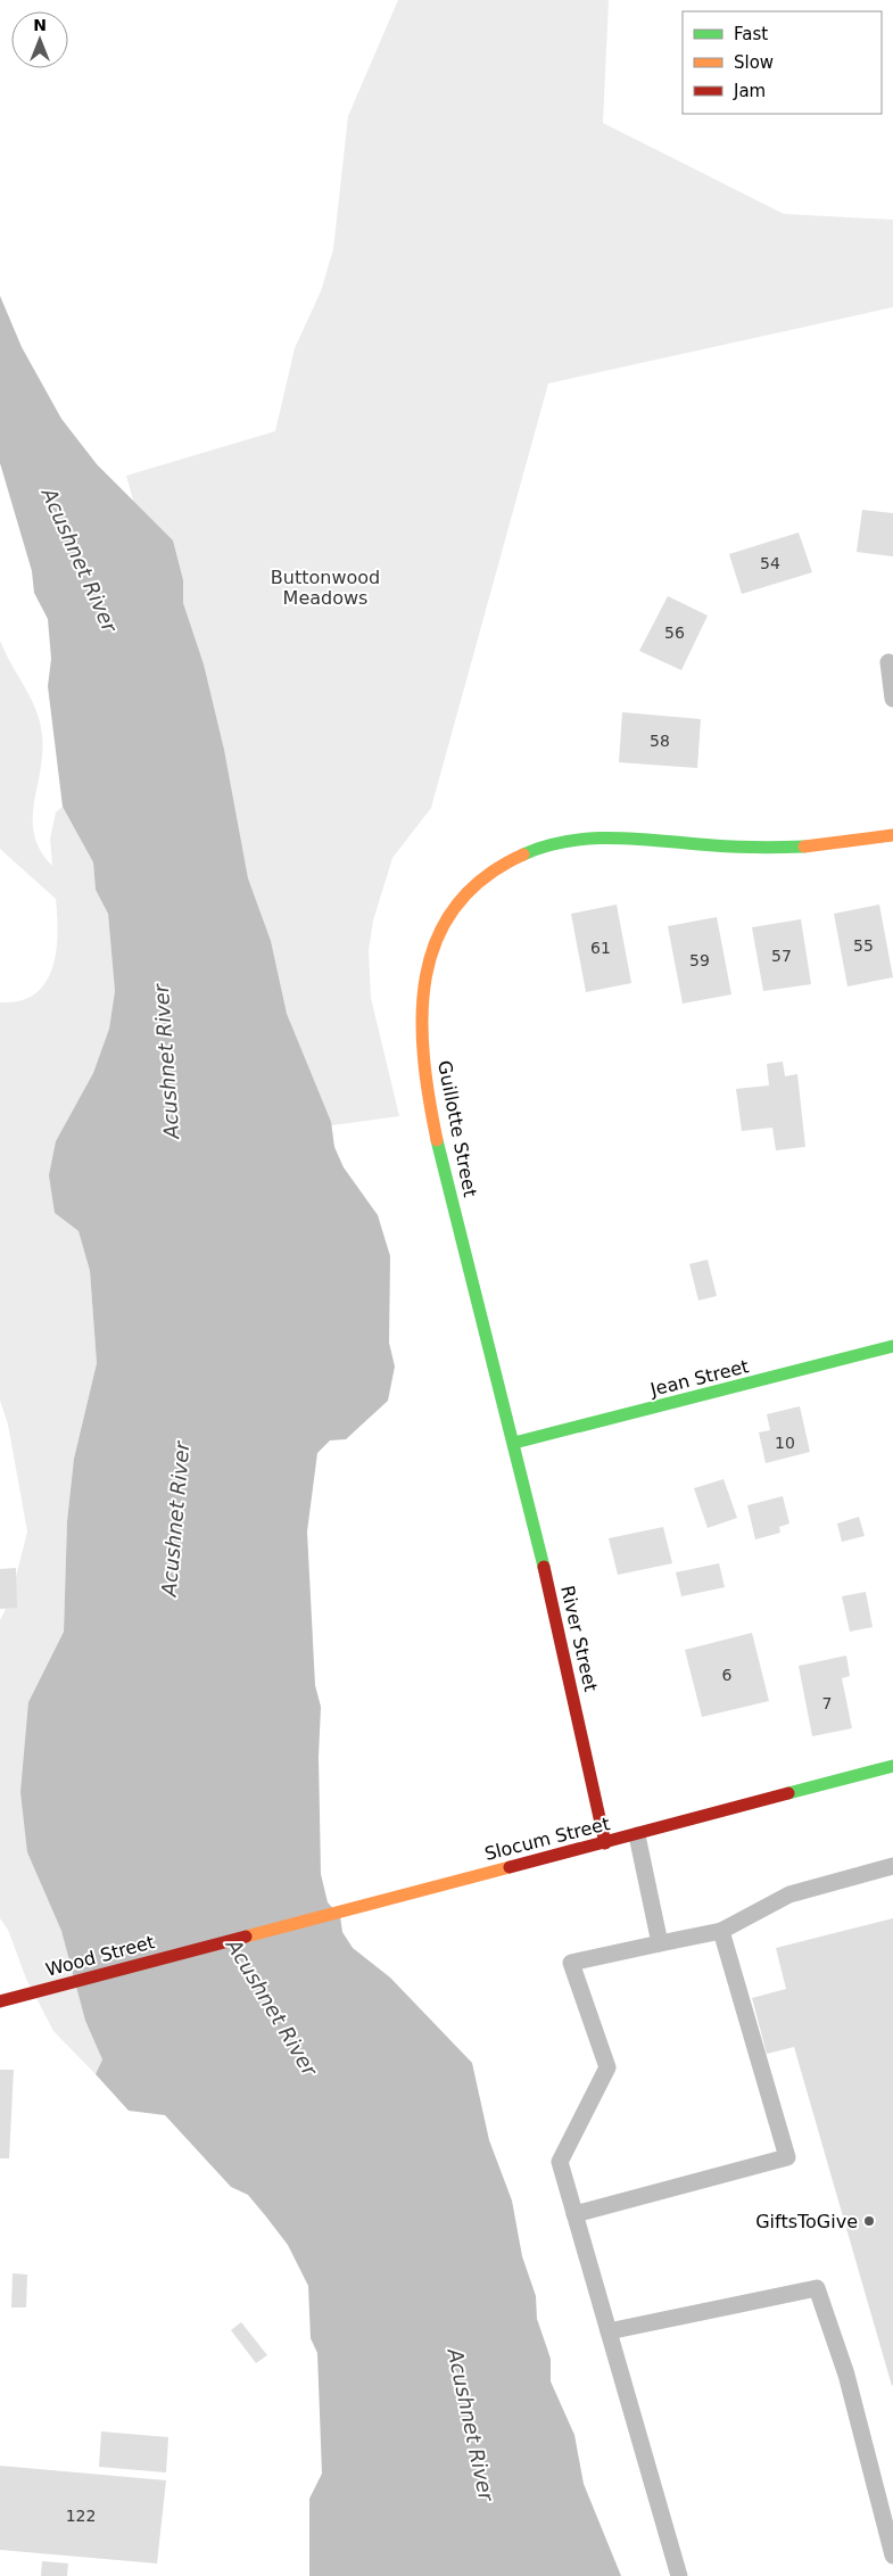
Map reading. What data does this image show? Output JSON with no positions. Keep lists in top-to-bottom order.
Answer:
{
  "streets": {
    "street": [
      "Guillotte Street",
      "Jean Street",
      "River Street",
      "Slocum Street",
      "Wood Street"
    ]
  },
  "crossings": [
    ["Guillotte Street", "Jean Street"],
    ["Guillotte Street", "River Street"],
    ["Jean Street", "River Street"],
    ["River Street", "Slocum Street"],
    ["Slocum Street", "Wood Street"]
  ],
  "water": ["Acushnet River"],
  "parks": ["Buttonwood Meadows"],
  "places": ["GiftsToGive"],
  "house_numbers": [
    "54",
    "56",
    "58",
    "55",
    "61",
    "57",
    "59",
    "10",
    "6",
    "7",
    "122"
  ],
  "legend": ["Fast", "Slow", "Jam"],
  "north": "top"
}
